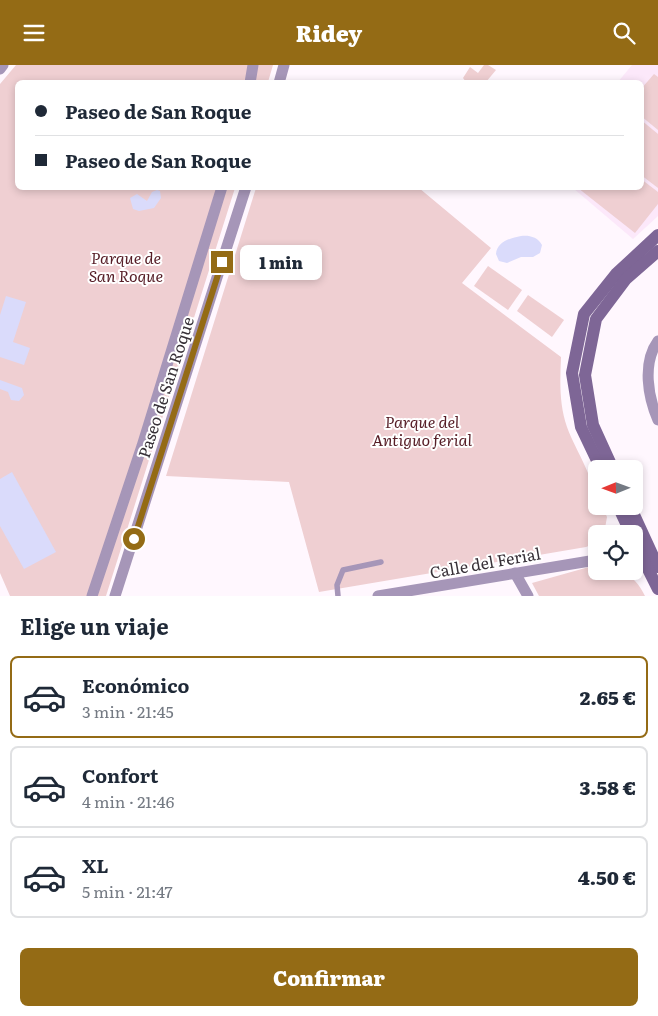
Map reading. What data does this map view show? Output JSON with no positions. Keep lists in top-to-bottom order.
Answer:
{
  "streets": {
    "street": ["Paseo de San Roque", "Calle del Ferial"]
  },
  "parks": ["Parque de San Roque", "Parque del Antiguo ferial"],
  "north": "left",
  "page": {
    "header": "Ridey",
    "banner": ["Paseo de San Roque", "Paseo de San Roque"],
    "bubble": "1 min",
    "heading": "Elige un viaje",
    "list": [
      {
        "name": "Económico",
        "note": "3 min · 21:45",
        "value": "2.65 €"
      },
      {
        "name": "Confort",
        "note": "4 min · 21:46",
        "value": "3.58 €"
      },
      {
        "name": "XL",
        "note": "5 min · 21:47",
        "value": "4.50 €"
      }
    ],
    "buttons": "Confirmar"
  }
}
